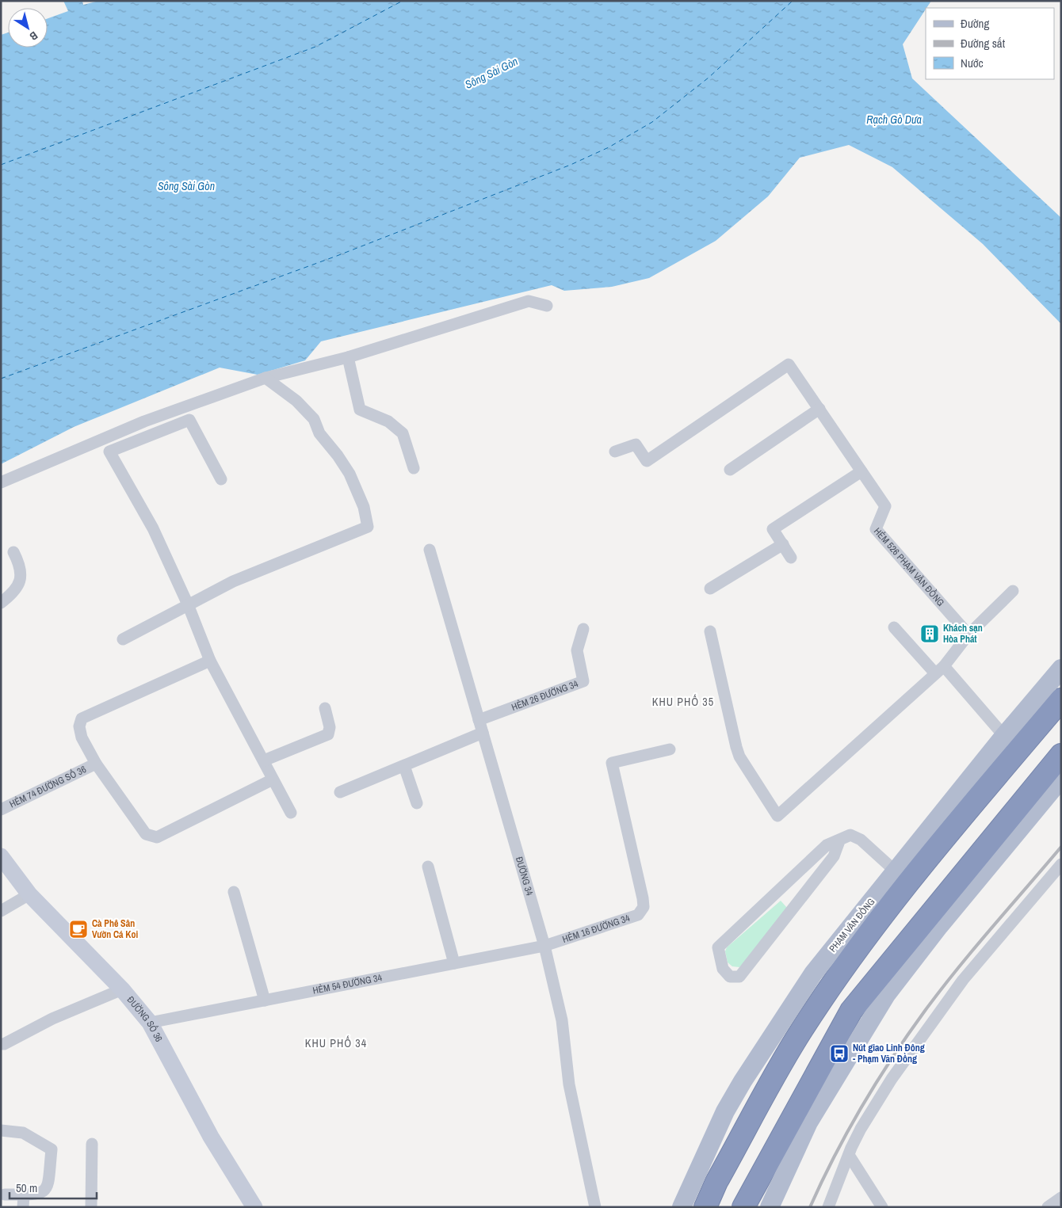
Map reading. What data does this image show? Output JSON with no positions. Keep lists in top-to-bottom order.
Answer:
{
  "streets": {
    "highway": ["PHẠM VĂN ĐỒNG"],
    "main road": ["ĐƯỜNG SỐ 36"],
    "street": [
      "HẺM 526 PHẠM VĂN ĐỒNG",
      "HẺM 26 ĐƯỜNG 34",
      "HẺM 74 ĐƯỜNG SỐ 36",
      "ĐƯỜNG 34",
      "HẺM 16 ĐƯỜNG 34",
      "HẺM 54 ĐƯỜNG 34"
    ]
  },
  "crossings": [
    ["HẺM 26 ĐƯỜNG 34", "ĐƯỜNG 34"],
    ["ĐƯỜNG 34", "HẺM 16 ĐƯỜNG 34"],
    ["ĐƯỜNG 34", "HẺM 54 ĐƯỜNG 34"],
    ["HẺM 16 ĐƯỜNG 34", "HẺM 54 ĐƯỜNG 34"],
    ["HẺM 54 ĐƯỜNG 34", "ĐƯỜNG SỐ 36"]
  ],
  "districts": ["KHU PHỐ 35", "KHU PHỐ 34"],
  "water": ["Sông Sài Gòn", "Rạch Gò Dưa"],
  "places": {
    "building": ["Khách sạn Hòa Phát"],
    "cafe": ["Cà Phê Sân Vườn Cá Koi"],
    "bus stop": ["Nút giao Linh Đông - Phạm Văn Đồng"]
  },
  "legend": ["Đường", "Đường sắt", "Nước"],
  "scale_bar": "50 m",
  "north": "bottom right"
}
